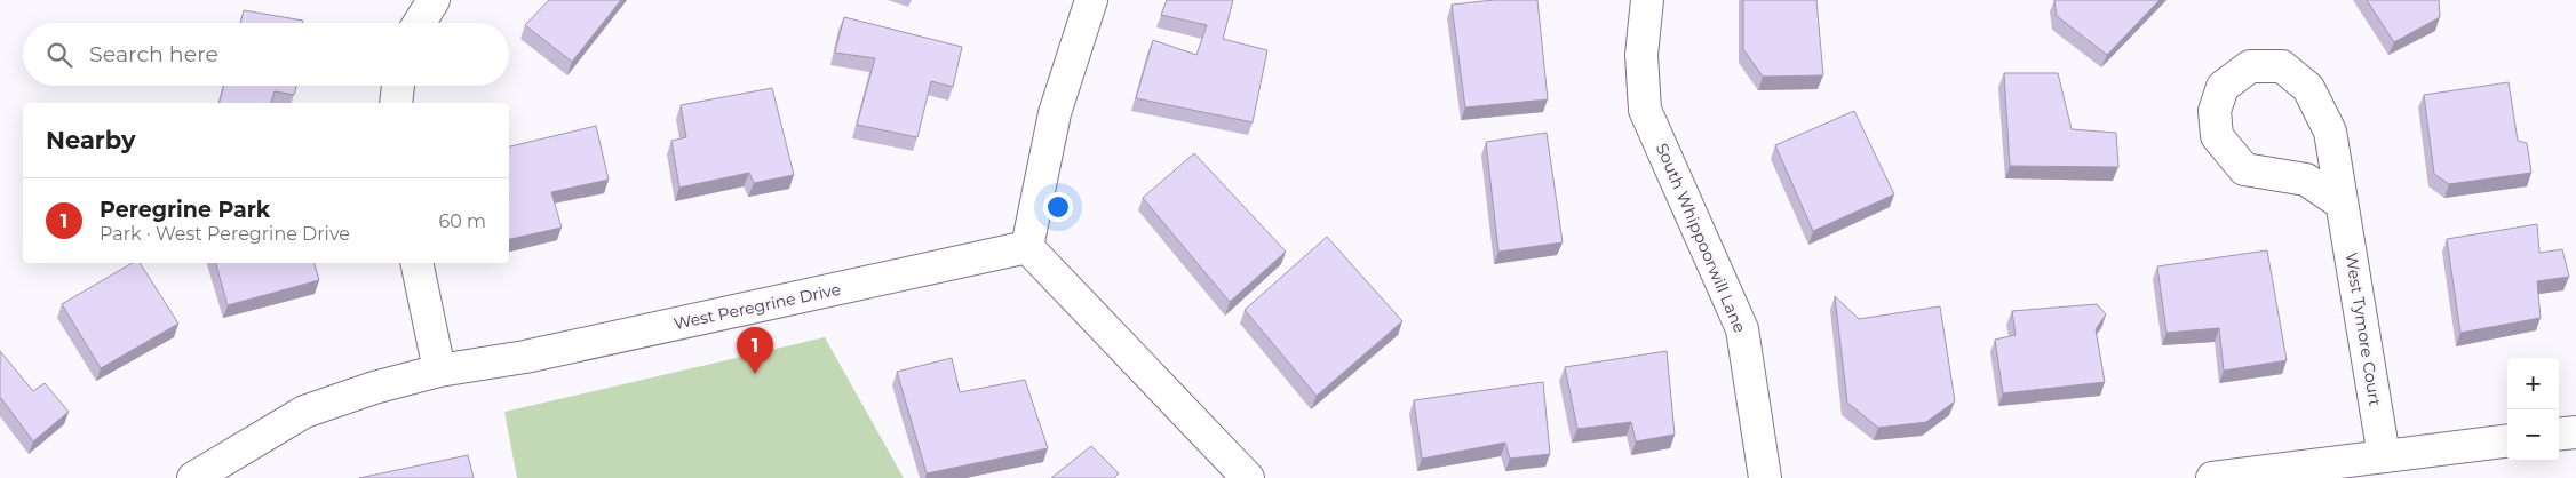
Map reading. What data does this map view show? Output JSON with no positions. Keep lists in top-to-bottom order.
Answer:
{
  "streets": {
    "street": ["South Whippoorwill Lane", "West Peregrine Drive", "West Tymore Court"]
  },
  "page": {
    "search": "Search here",
    "heading": "Nearby",
    "list": [
      {
        "mark": "1",
        "name": "Peregrine Park",
        "note": "Park · West Peregrine Drive",
        "value": "60 m"
      }
    ],
    "pins": "1",
    "map_buttons": ["+", "−"]
  }
}
